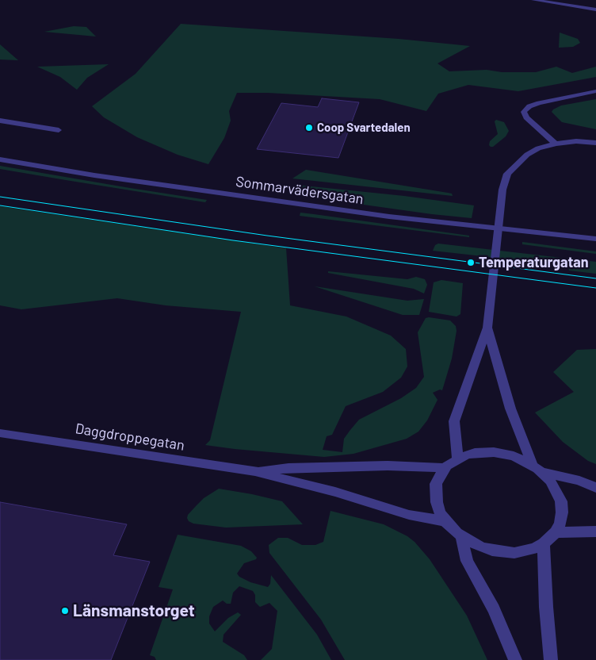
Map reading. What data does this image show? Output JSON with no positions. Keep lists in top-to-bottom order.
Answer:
{
  "streets": {
    "street": ["Sommarvädersgatan", "Daggdroppegatan"]
  },
  "places": ["Coop Svartedalen", "Temperaturgatan", "Länsmanstorget"]
}
